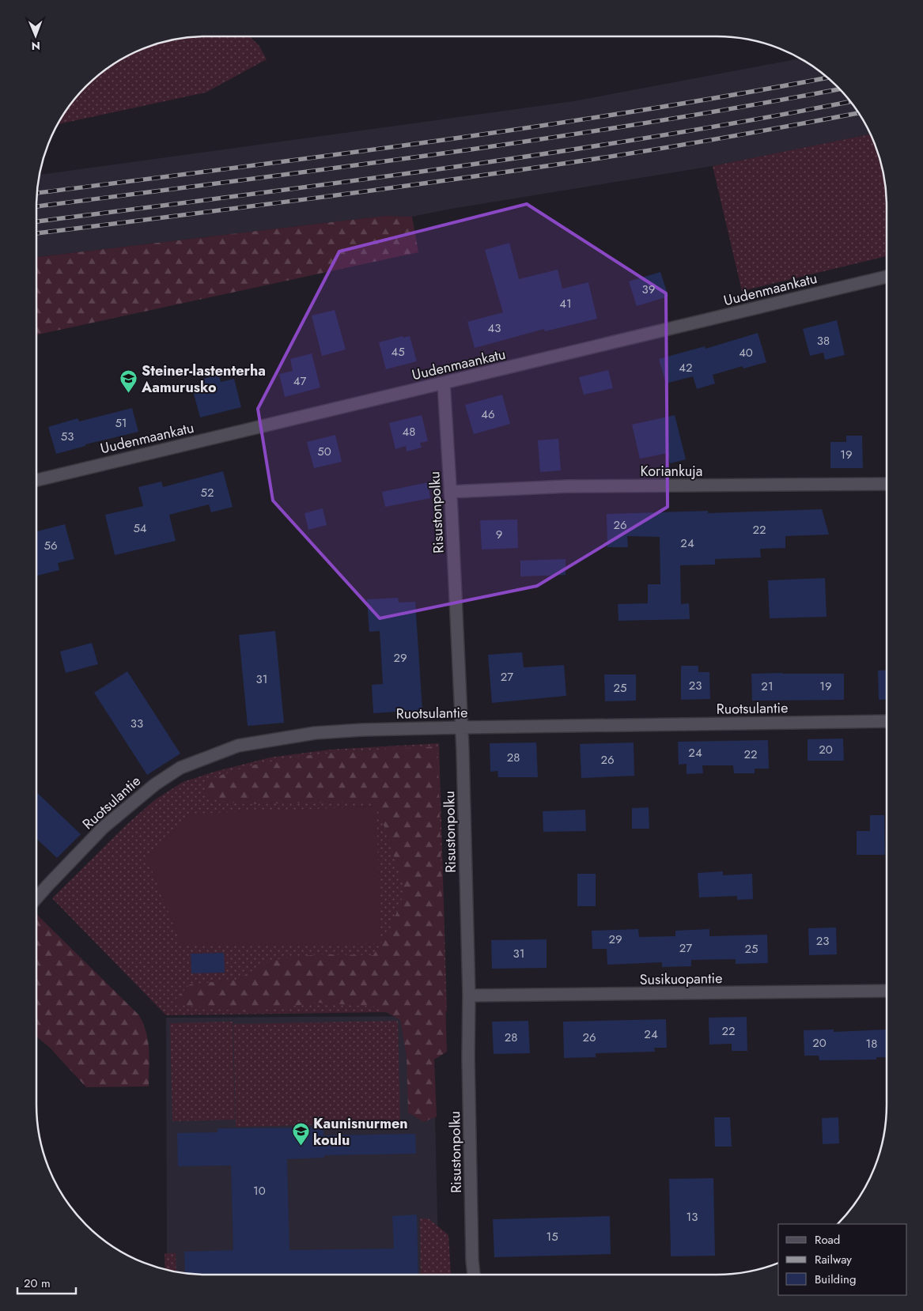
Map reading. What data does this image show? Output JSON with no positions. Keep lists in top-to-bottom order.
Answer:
{
  "streets": {
    "street": [
      "Uudenmaankatu",
      "Koriankuja",
      "Risustonpolku",
      "Ruotsulantie",
      "Susikuopantie"
    ]
  },
  "crossings": [
    ["Uudenmaankatu", "Risustonpolku"],
    ["Koriankuja", "Risustonpolku"],
    ["Risustonpolku", "Ruotsulantie"],
    ["Risustonpolku", "Susikuopantie"]
  ],
  "places": {
    "school or university": ["Steiner-lastenterha Aamurusko", "Kaunisnurmen koulu"]
  },
  "house_numbers": [
    "39",
    "41",
    "43",
    "38",
    "45",
    "40",
    "42",
    "47",
    "46",
    "51",
    "48",
    "53",
    "50",
    "19",
    "52",
    "26",
    "54",
    "22",
    "9",
    "24",
    "56",
    "29",
    "27",
    "31",
    "23",
    "21",
    "19",
    "25",
    "33",
    "20",
    "24",
    "22",
    "28",
    "26",
    "29",
    "23",
    "27",
    "25",
    "31",
    "22",
    "24",
    "28",
    "26",
    "20",
    "18",
    "10",
    "13",
    "15"
  ],
  "legend": ["Road", "Railway", "Building"],
  "scale_bar": "20 m",
  "north": "bottom"
}
